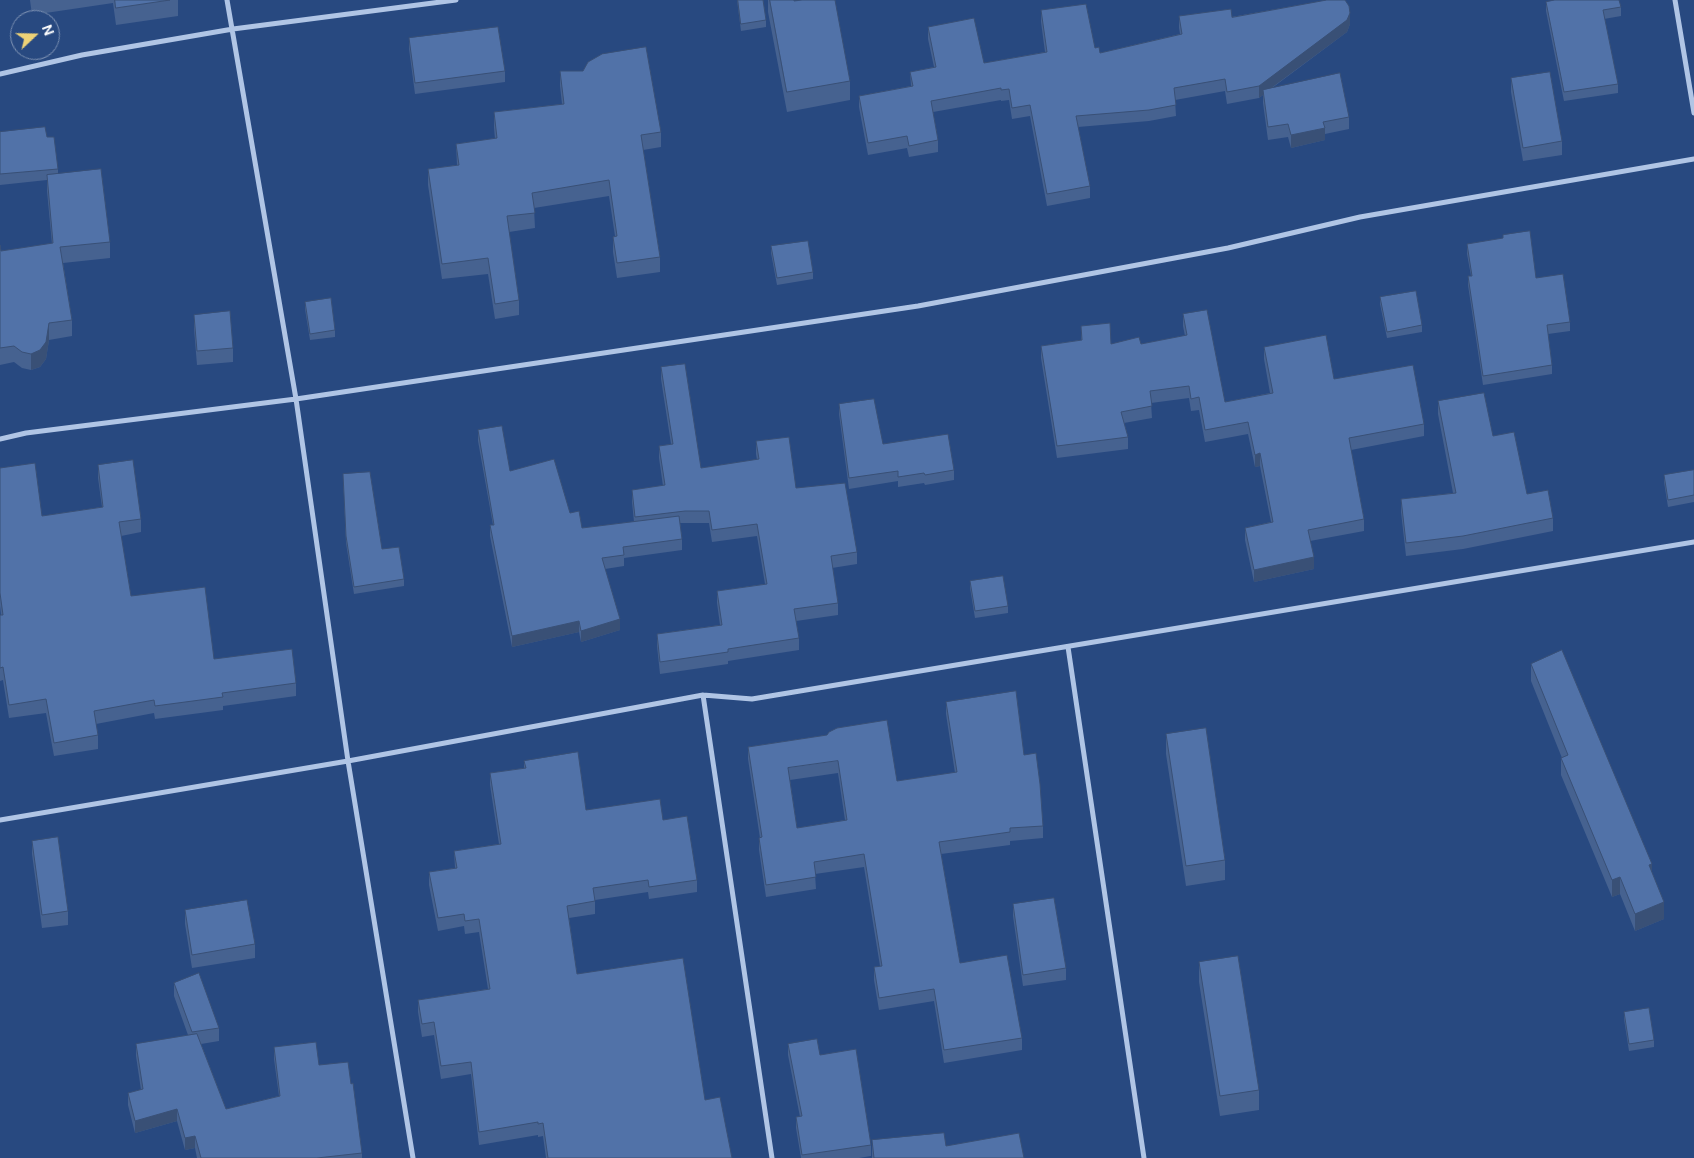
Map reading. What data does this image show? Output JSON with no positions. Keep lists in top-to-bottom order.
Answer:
{
  "north": "right"
}
